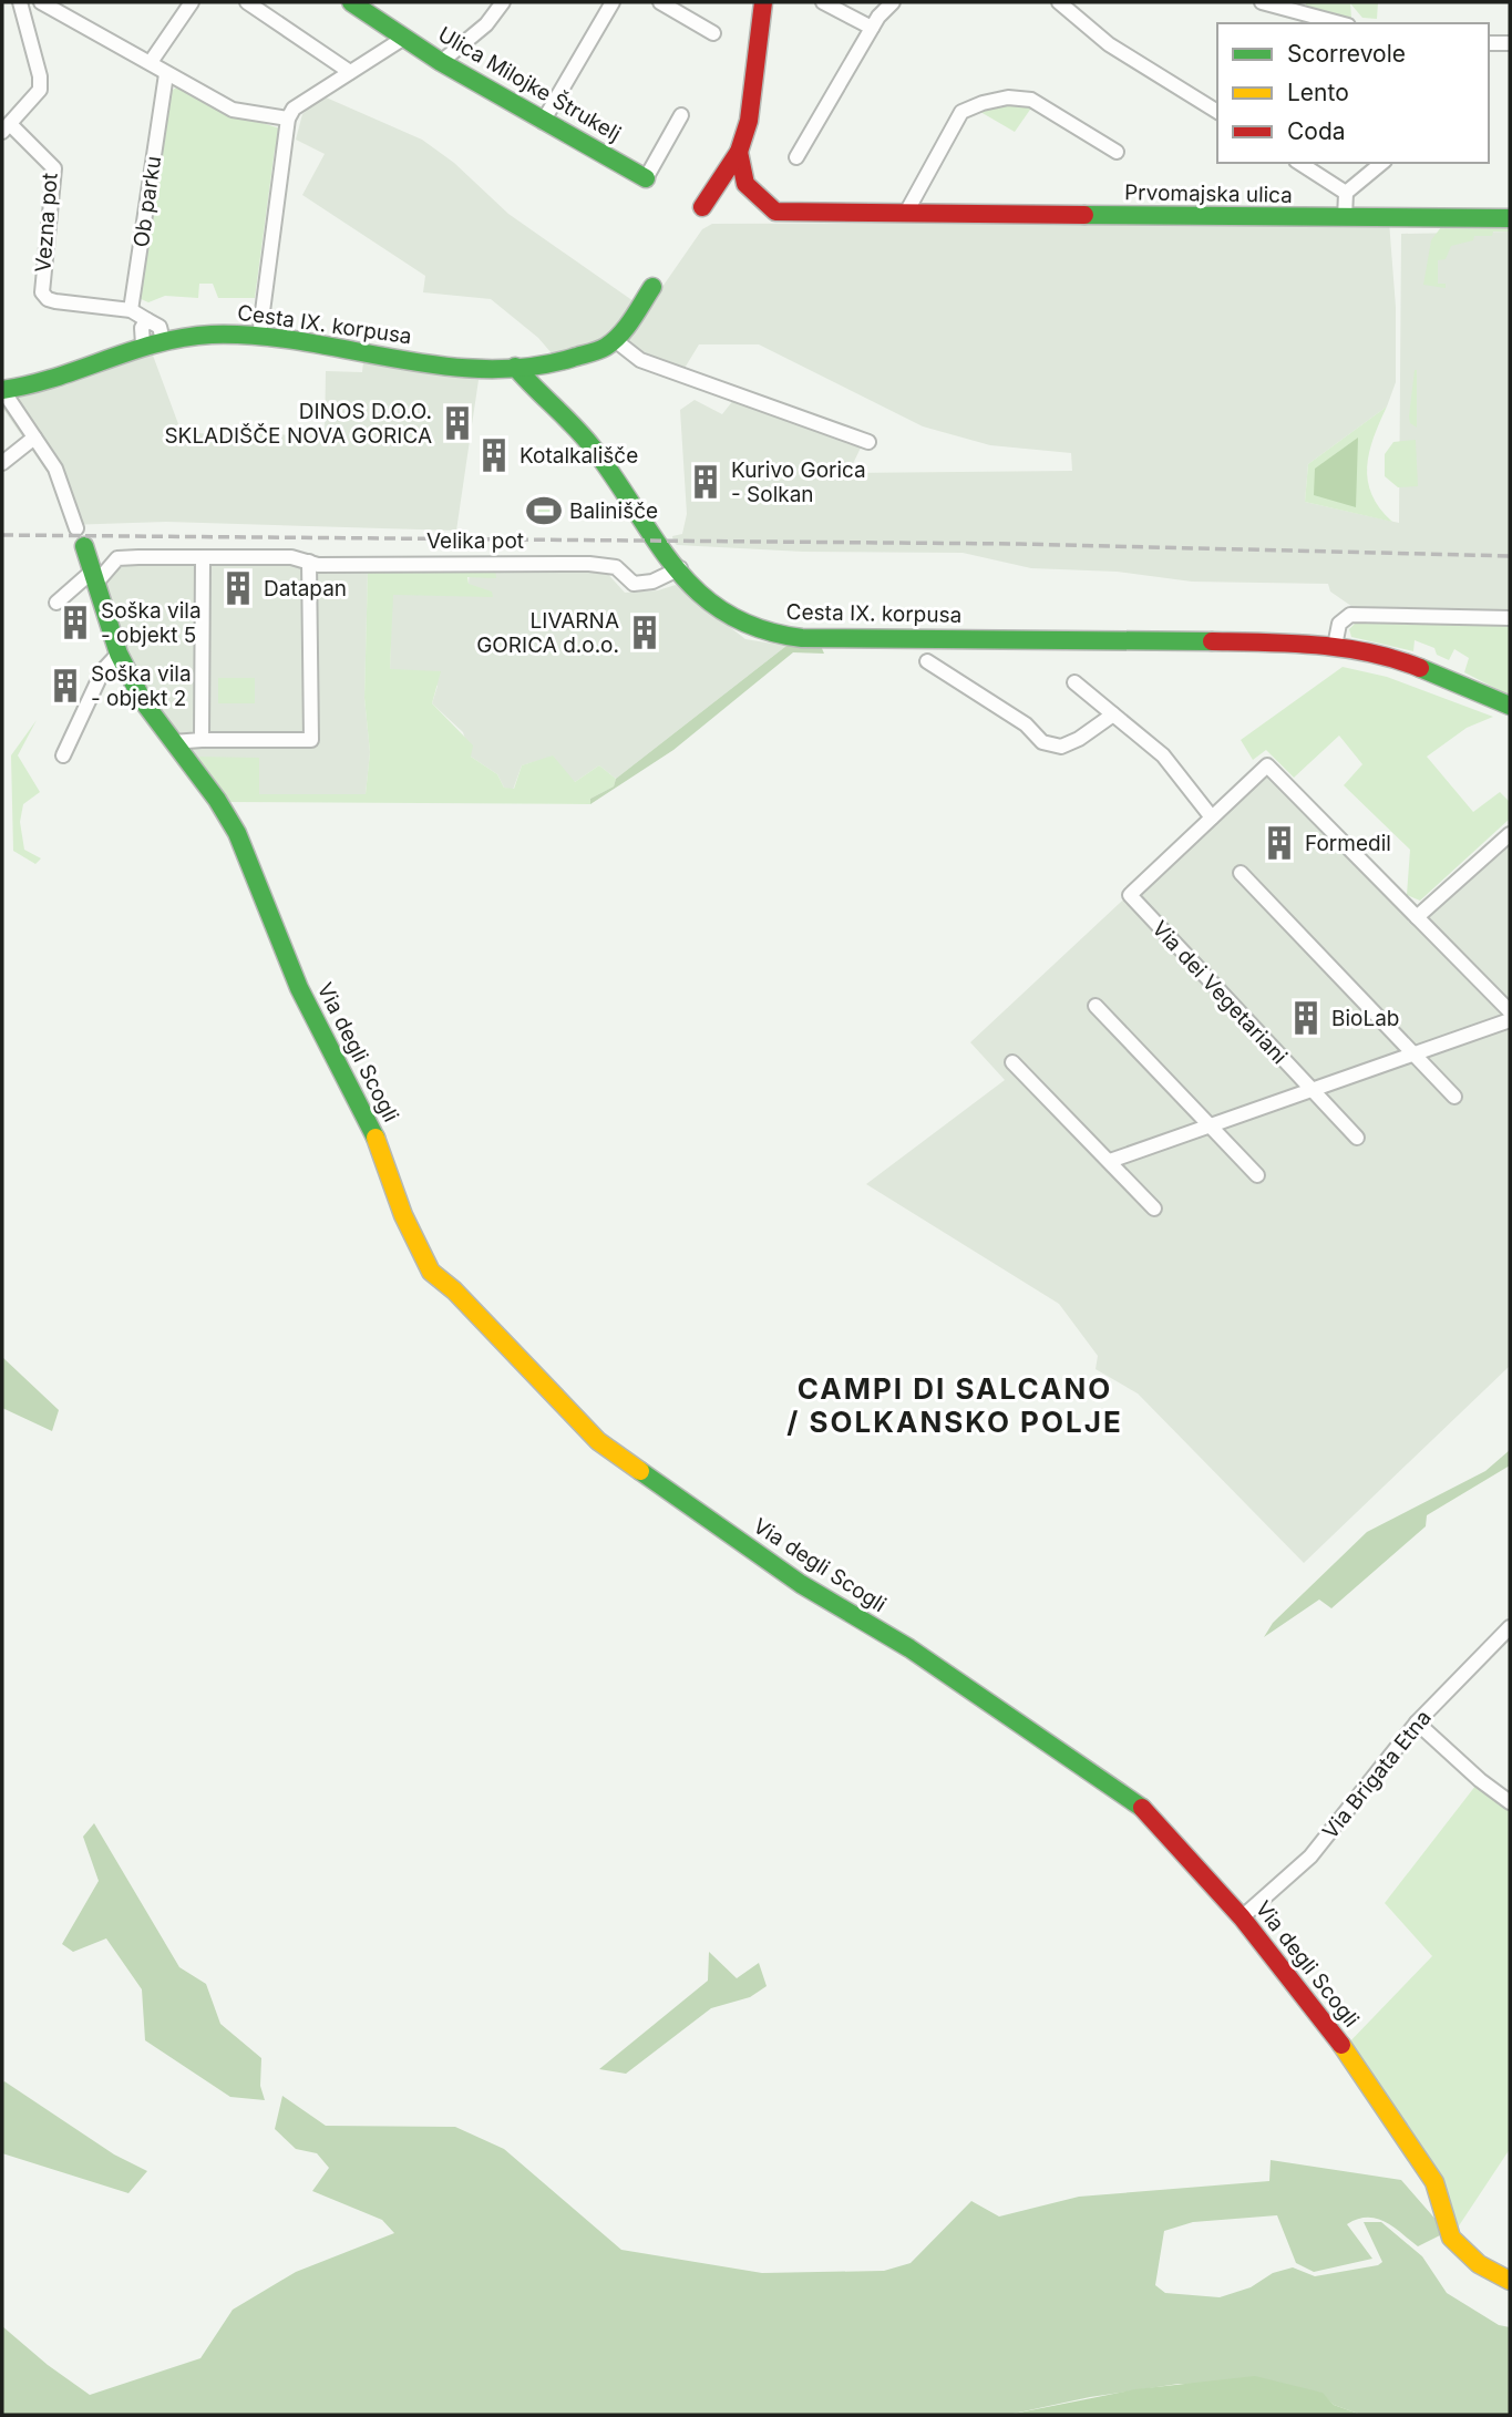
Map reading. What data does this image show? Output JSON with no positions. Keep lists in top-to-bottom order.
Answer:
{
  "streets": {
    "street": [
      "Ulica Milojke Štrukelj",
      "Prvomajska ulica",
      "Ob parku",
      "Vezna pot",
      "Cesta IX. korpusa",
      "Velika pot",
      "Via dei Vegetariani",
      "Via degli Scogli",
      "Via Brigata Etna"
    ]
  },
  "crossings": [
    ["Ob parku", "Vezna pot"],
    ["Cesta IX. korpusa", "Velika pot"],
    ["Via degli Scogli", "Via Brigata Etna"]
  ],
  "districts": ["CAMPI DI SALCANO / SOLKANSKO POLJE"],
  "places": {
    "building": [
      "DINOS D.O.O. SKLADIŠČE NOVA GORICA",
      "Kotalkališče",
      "Kurivo Gorica - Solkan",
      "Datapan",
      "Soška vila - objekt 5",
      "LIVARNA GORICA d.o.o.",
      "Soška vila - objekt 2",
      "Formedil",
      "BioLab"
    ],
    "sports": ["Balinišče"]
  },
  "legend": ["Scorrevole", "Lento", "Coda"]
}
